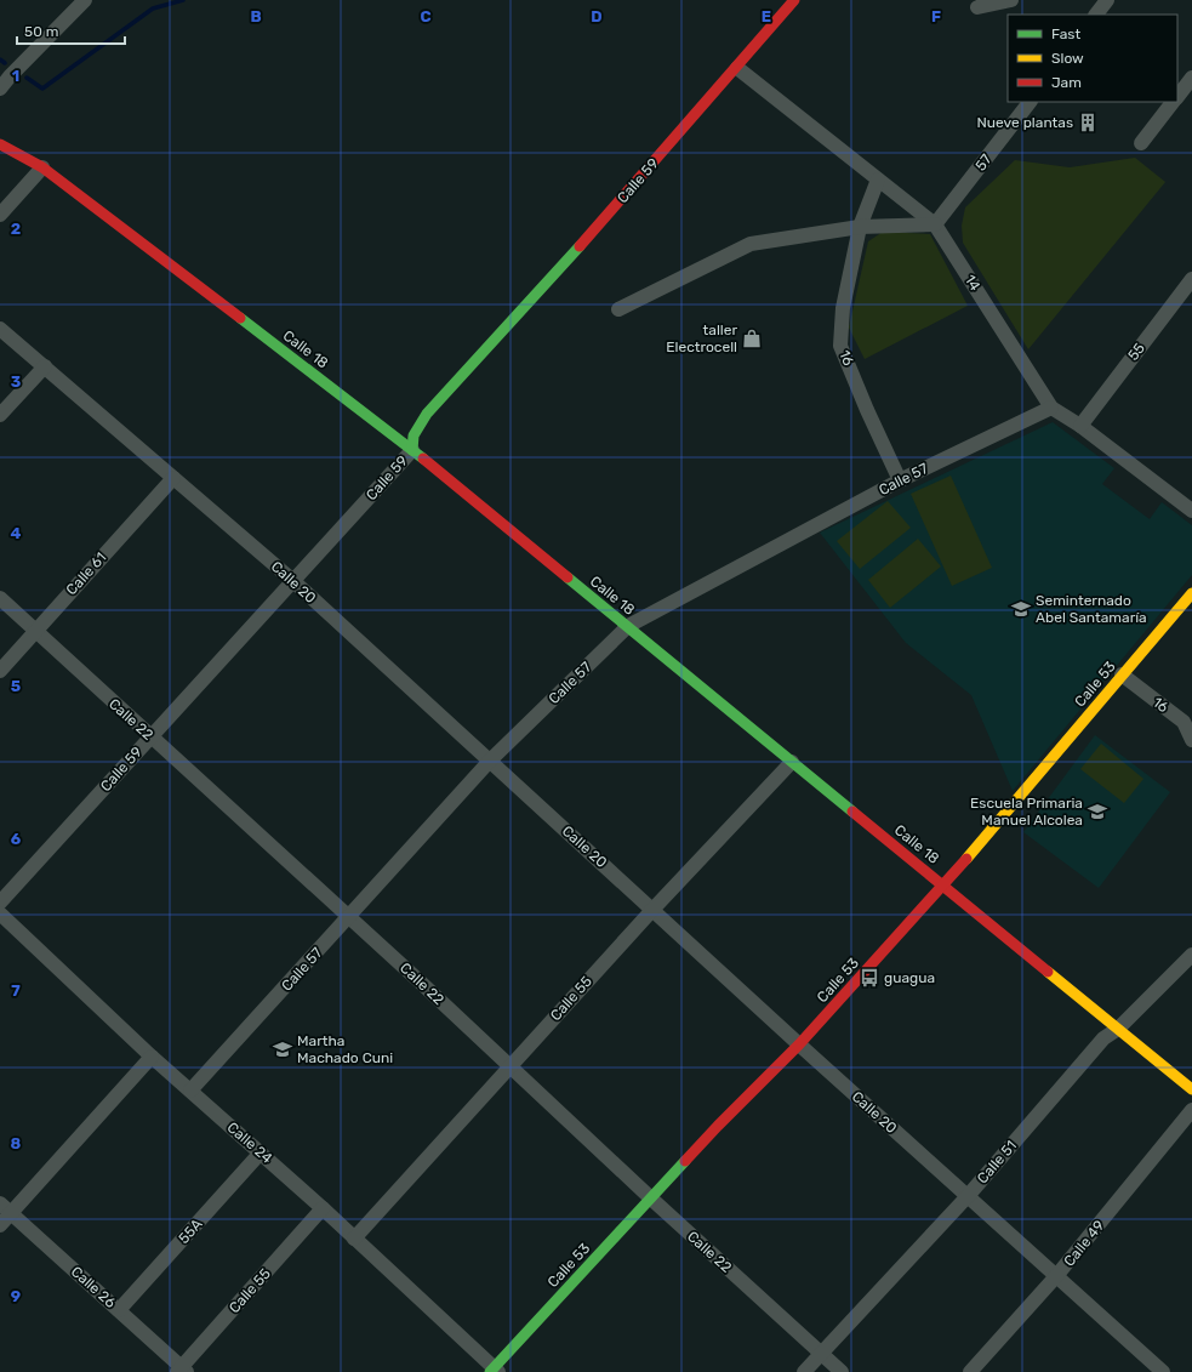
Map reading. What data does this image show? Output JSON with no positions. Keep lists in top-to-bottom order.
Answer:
{
  "streets": {
    "street": [
      "57",
      "Calle 59",
      "14",
      "Calle 18",
      "55",
      "16",
      "Calle 57",
      "Calle 61",
      "Calle 20",
      "Calle 53",
      "Calle 22",
      "Calle 55",
      "Calle 24",
      "Calle 51",
      "55A",
      "Calle 49",
      "Calle 26"
    ]
  },
  "crossings": [
    ["57", "14"],
    ["Calle 59", "14"],
    ["Calle 59", "Calle 18"],
    ["Calle 59", "Calle 20"],
    ["Calle 59", "Calle 22"],
    ["14", "55"],
    ["14", "16"],
    ["14", "Calle 57"],
    ["Calle 18", "Calle 57"],
    ["Calle 18", "Calle 53"],
    ["Calle 18", "Calle 55"],
    ["Calle 18", "Calle 51"],
    ["16", "Calle 57"],
    ["16", "Calle 53"],
    ["Calle 57", "Calle 20"],
    ["Calle 57", "Calle 22"],
    ["Calle 57", "Calle 24"],
    ["Calle 61", "Calle 20"],
    ["Calle 61", "Calle 22"],
    ["Calle 20", "Calle 53"],
    ["Calle 20", "Calle 55"],
    ["Calle 20", "Calle 51"],
    ["Calle 20", "Calle 49"],
    ["Calle 53", "Calle 22"],
    ["Calle 53", "Calle 24"],
    ["Calle 22", "Calle 55"],
    ["Calle 22", "Calle 51"],
    ["Calle 55", "Calle 24"],
    ["Calle 55", "Calle 26"],
    ["Calle 24", "55A"],
    ["55A", "Calle 26"]
  ],
  "places": {
    "building": ["Nueve plantas"],
    "shop": ["taller Electrocell"],
    "school or university": ["Seminternado Abel Santamaría", "Escuela Primaria Manuel Alcolea", "Martha Machado Cuni"],
    "bus stop": ["guagua"]
  },
  "legend": ["Fast", "Slow", "Jam"],
  "scale_bar": "50 m",
  "grid": {
    "columns": [
      "B",
      "C",
      "D",
      "E",
      "F"
    ],
    "rows": [
      "1",
      "2",
      "3",
      "4",
      "5",
      "6",
      "7",
      "8",
      "9"
    ]
  }
}
